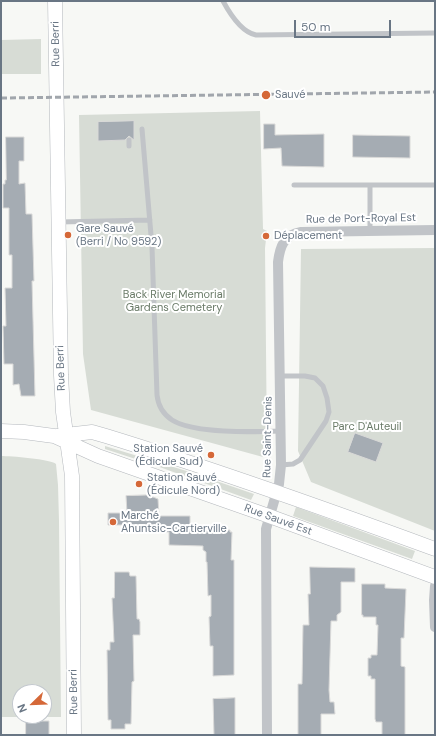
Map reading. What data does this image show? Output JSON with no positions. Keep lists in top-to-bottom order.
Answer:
{
  "streets": {
    "main road": ["Rue Berri", "Rue Sauvé Est"],
    "street": ["Rue de Port-Royal Est", "Rue Saint-Denis"]
  },
  "crossings": [
    ["Rue Berri", "Rue Sauvé Est"],
    ["Rue de Port-Royal Est", "Rue Saint-Denis"],
    ["Rue Saint-Denis", "Rue Sauvé Est"]
  ],
  "parks": ["Back River Memorial Gardens Cemetery", "Parc D'Auteuil"],
  "places": [
    "Sauvé",
    "Gare Sauvé (Berri / No 9592)",
    "Déplacement",
    "Station Sauvé (Édicule Sud)",
    "Station Sauvé (Édicule Nord)",
    "Marché Ahuntsic-Cartierville"
  ],
  "scale_bar": "50 m",
  "north": "bottom left"
}
